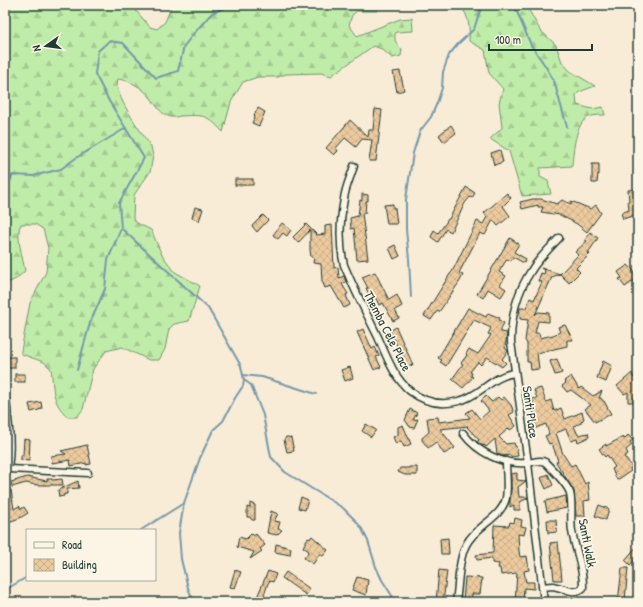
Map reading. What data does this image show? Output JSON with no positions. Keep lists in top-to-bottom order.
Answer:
{
  "streets": {
    "street": ["Themba Cele Place", "Santi Place", "Santi Walk"]
  },
  "crossings": [
    ["Themba Cele Place", "Santi Place"],
    ["Santi Place", "Santi Walk"]
  ],
  "legend": ["Road", "Building"],
  "scale_bar": "100 m",
  "north": "left"
}
